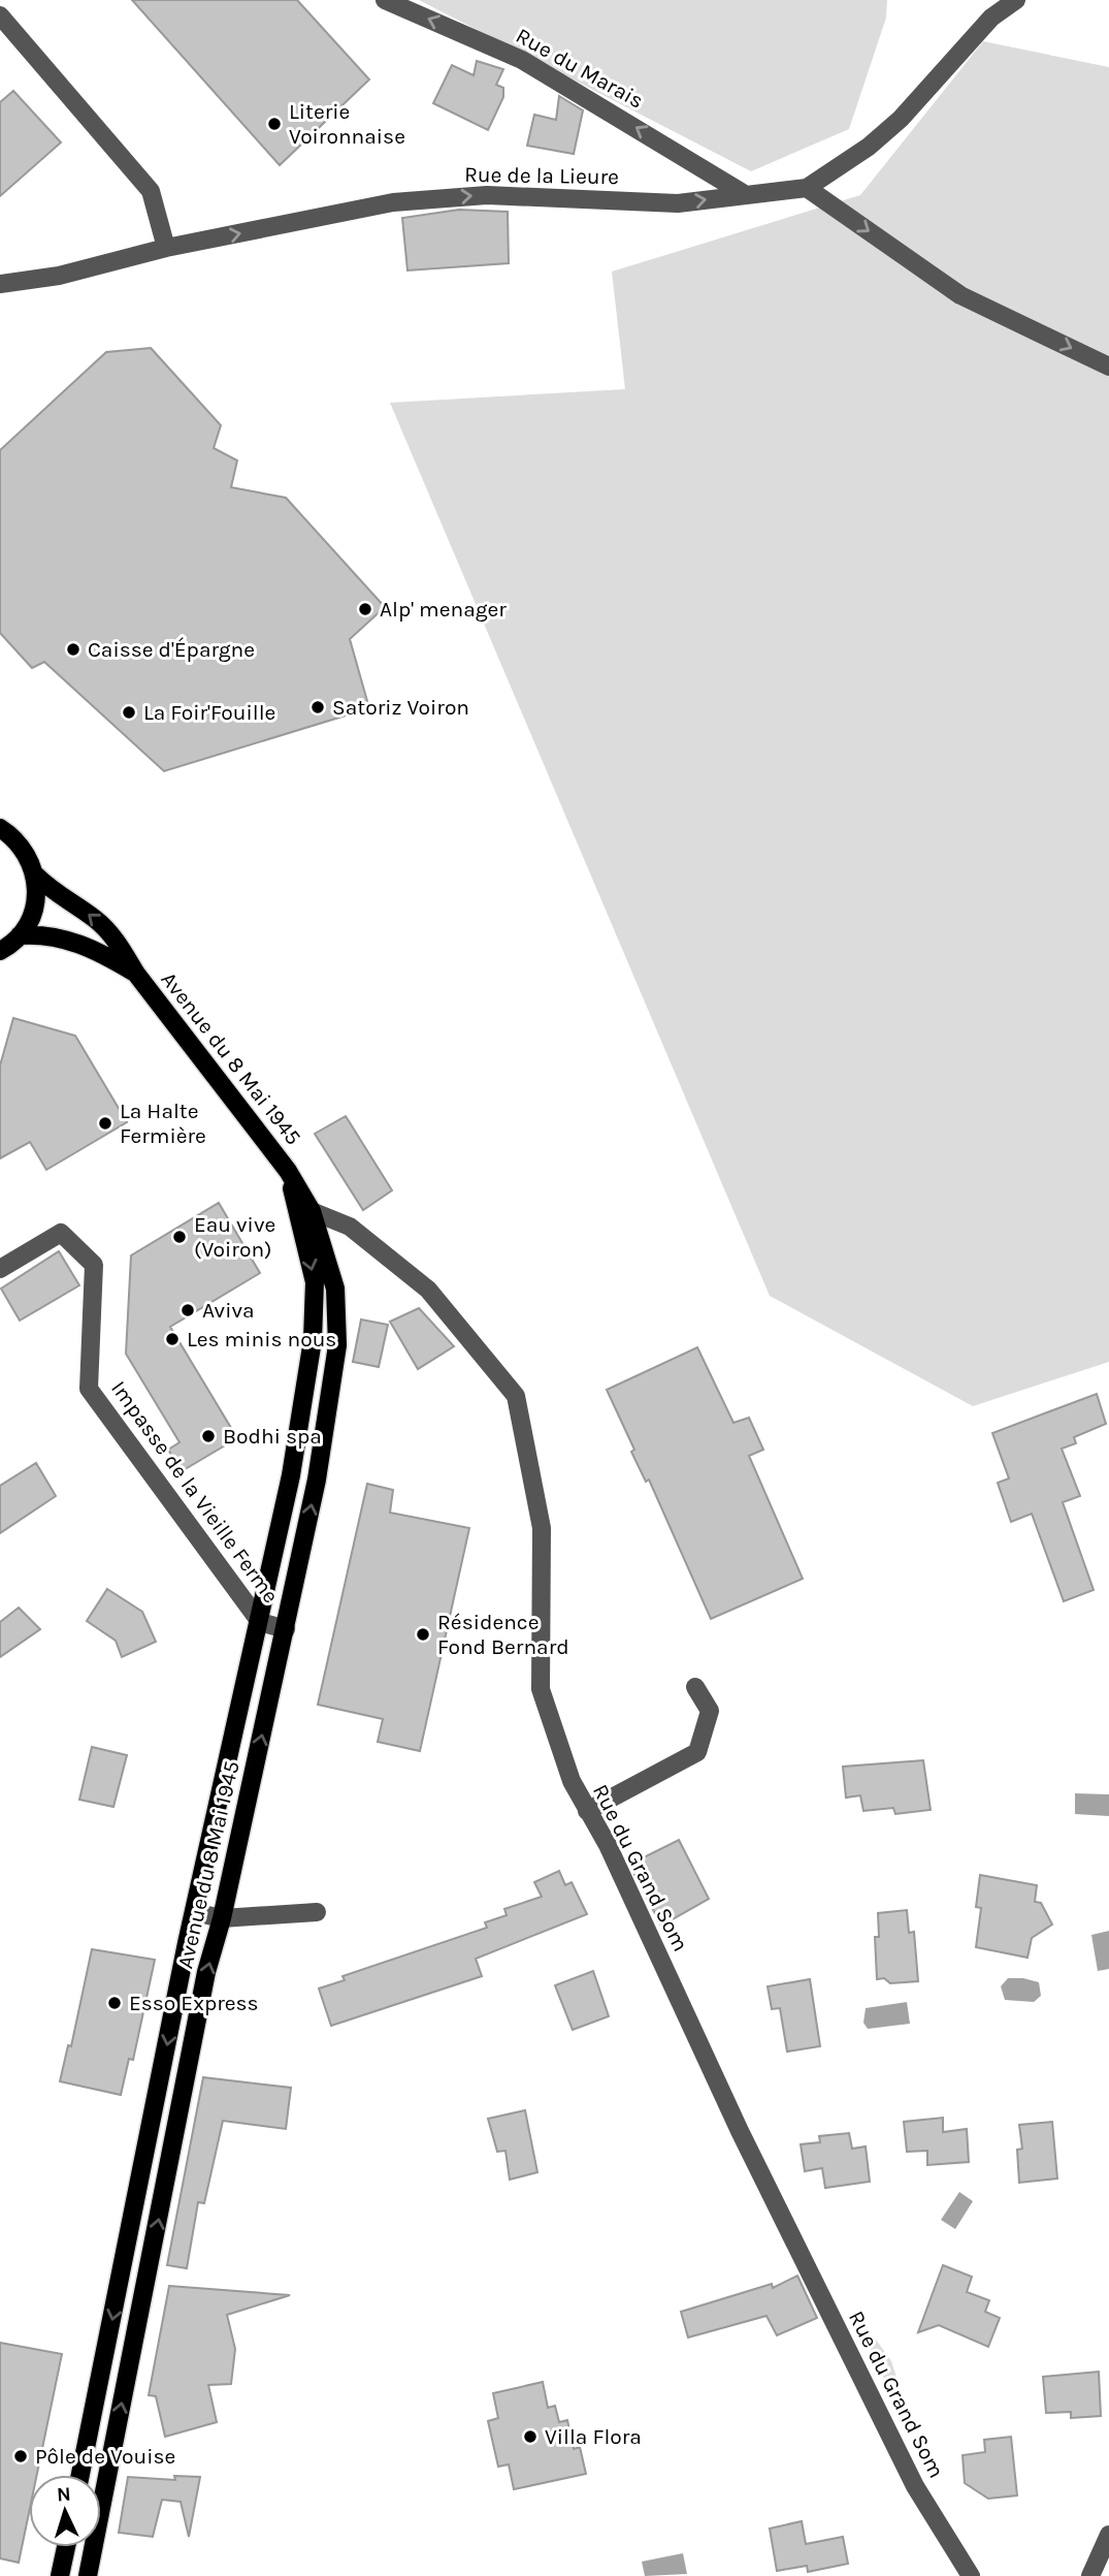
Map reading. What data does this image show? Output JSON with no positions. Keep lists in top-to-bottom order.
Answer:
{
  "streets": {
    "main road": ["Avenue du 8 Mai 1945"],
    "street": [
      "Rue du Marais",
      "Rue de la Lieure",
      "Impasse de la Vieille Ferme",
      "Rue du Grand Som"
    ]
  },
  "crossings": [
    ["Rue du Marais", "Rue de la Lieure"],
    ["Avenue du 8 Mai 1945", "Impasse de la Vieille Ferme"],
    ["Avenue du 8 Mai 1945", "Rue du Grand Som"]
  ],
  "one_way": ["Rue du Marais", "Rue de la Lieure"],
  "places": [
    "Literie Voironnaise",
    "Alp' menager",
    "Caisse d'Épargne",
    "Satoriz Voiron",
    "La Foir'Fouille",
    "La Halte Fermière",
    "Eau vive (Voiron)",
    "Aviva",
    "Les minis nous",
    "Bodhi spa",
    "Résidence Fond Bernard",
    "Esso Express",
    "Villa Flora",
    "Pôle de Vouise"
  ],
  "north": "top"
}
